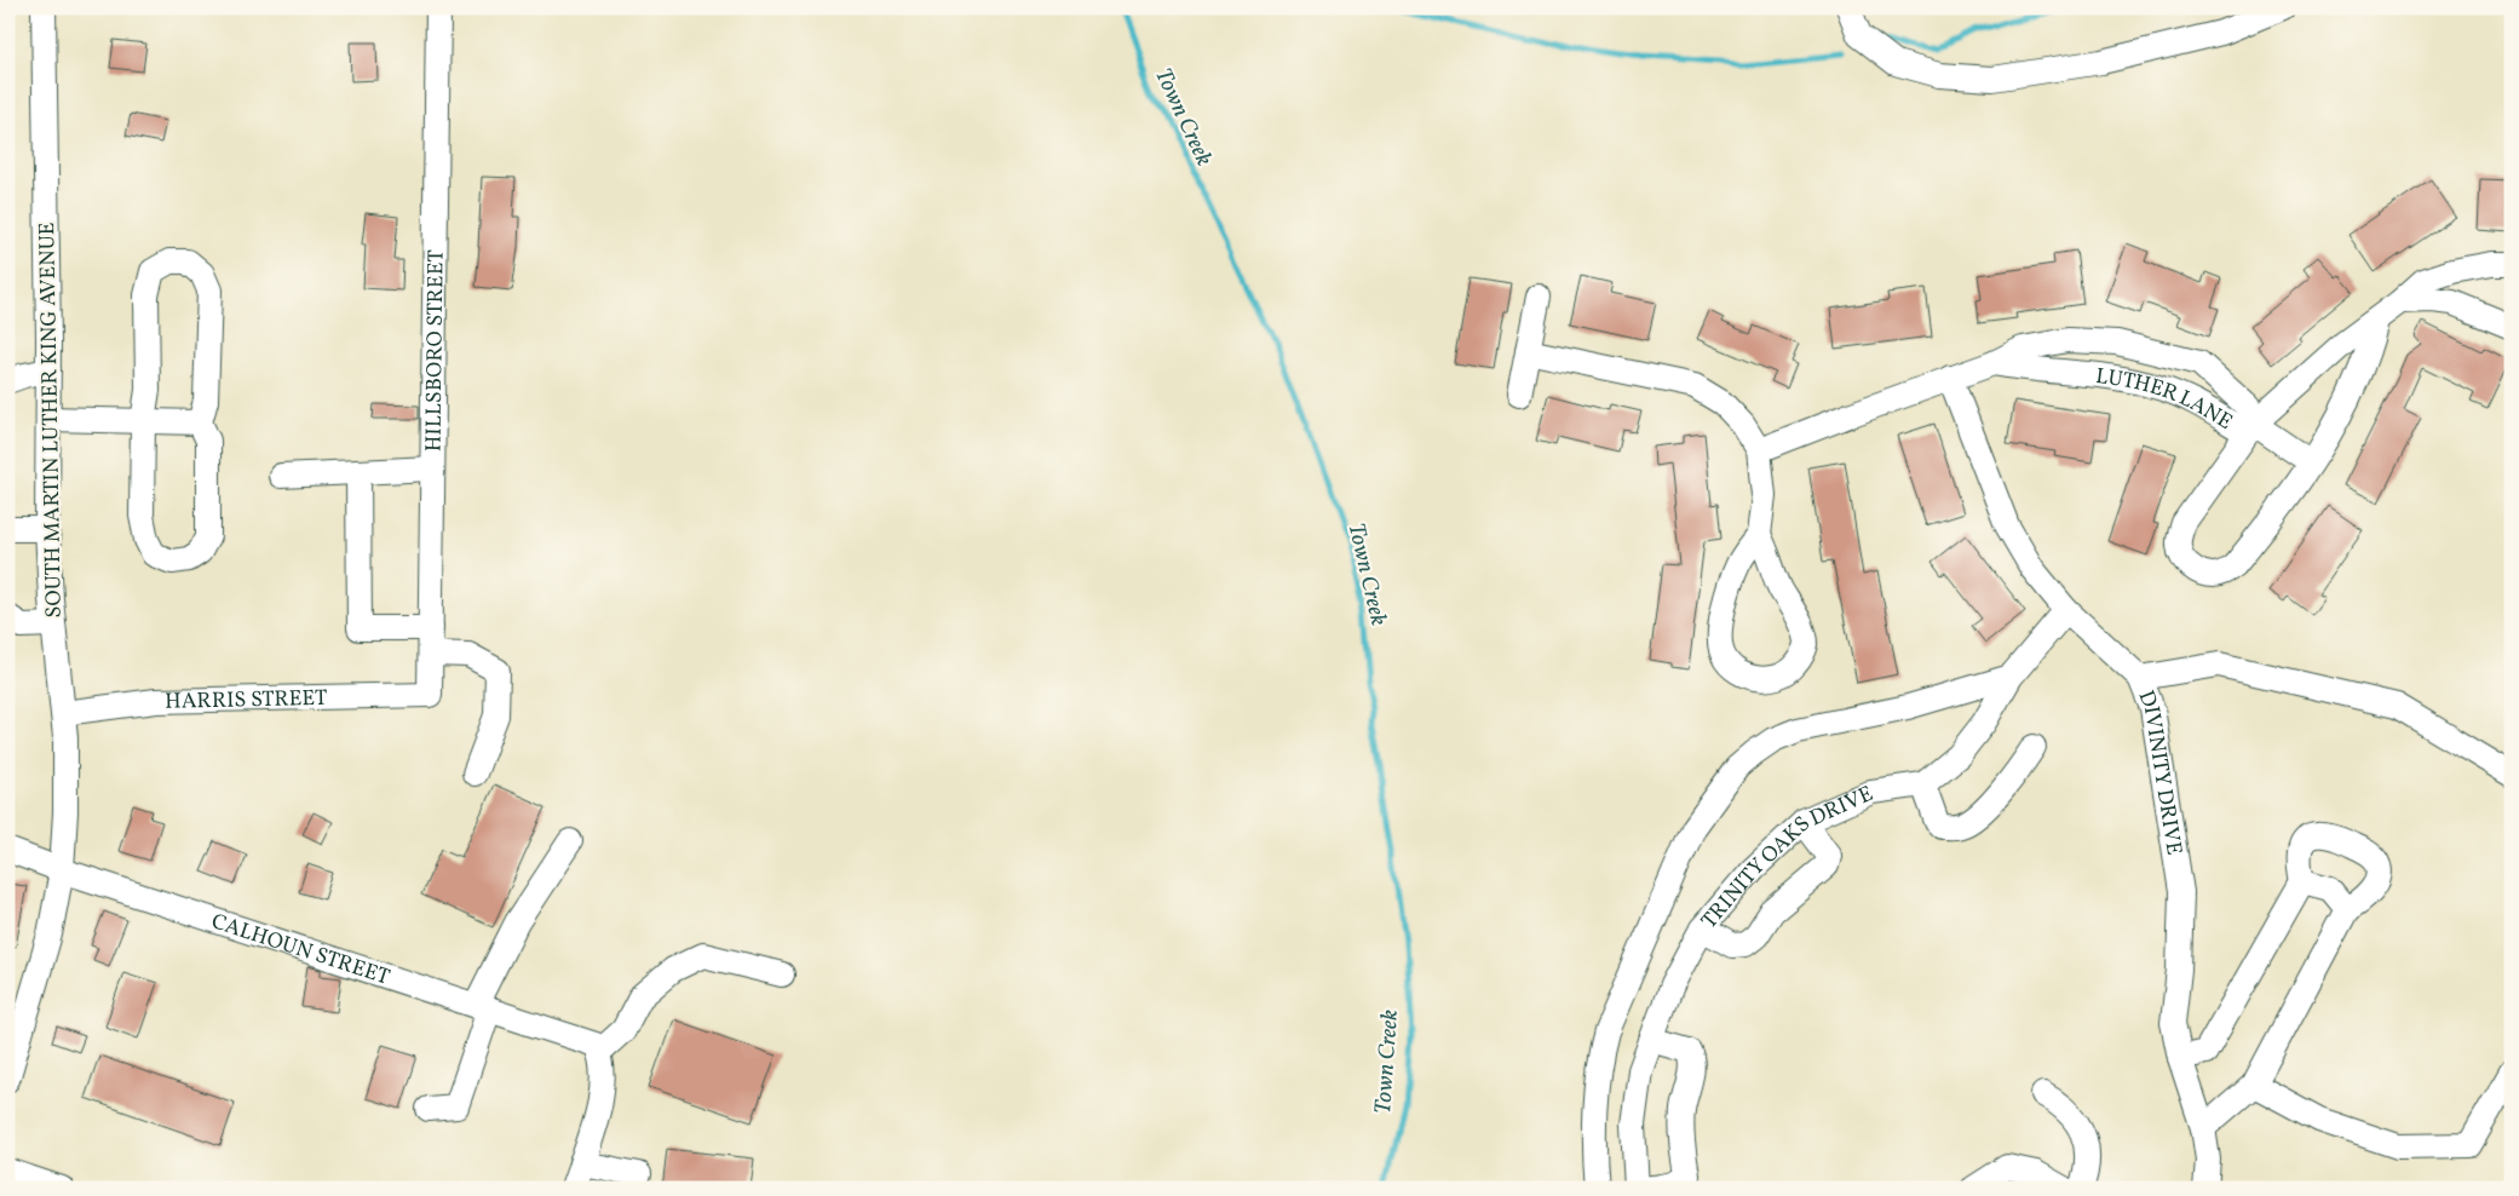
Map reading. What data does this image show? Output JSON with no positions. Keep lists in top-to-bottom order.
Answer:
{
  "streets": {
    "street": [
      "HILLSBORO STREET",
      "LUTHER LANE",
      "SOUTH MARTIN LUTHER KING AVENUE",
      "HARRIS STREET",
      "DIVINITY DRIVE",
      "TRINITY OAKS DRIVE",
      "CALHOUN STREET"
    ]
  },
  "crossings": [
    ["HILLSBORO STREET", "HARRIS STREET"],
    ["LUTHER LANE", "DIVINITY DRIVE"],
    ["SOUTH MARTIN LUTHER KING AVENUE", "HARRIS STREET"],
    ["SOUTH MARTIN LUTHER KING AVENUE", "CALHOUN STREET"]
  ],
  "water": ["Town Creek"]
}
